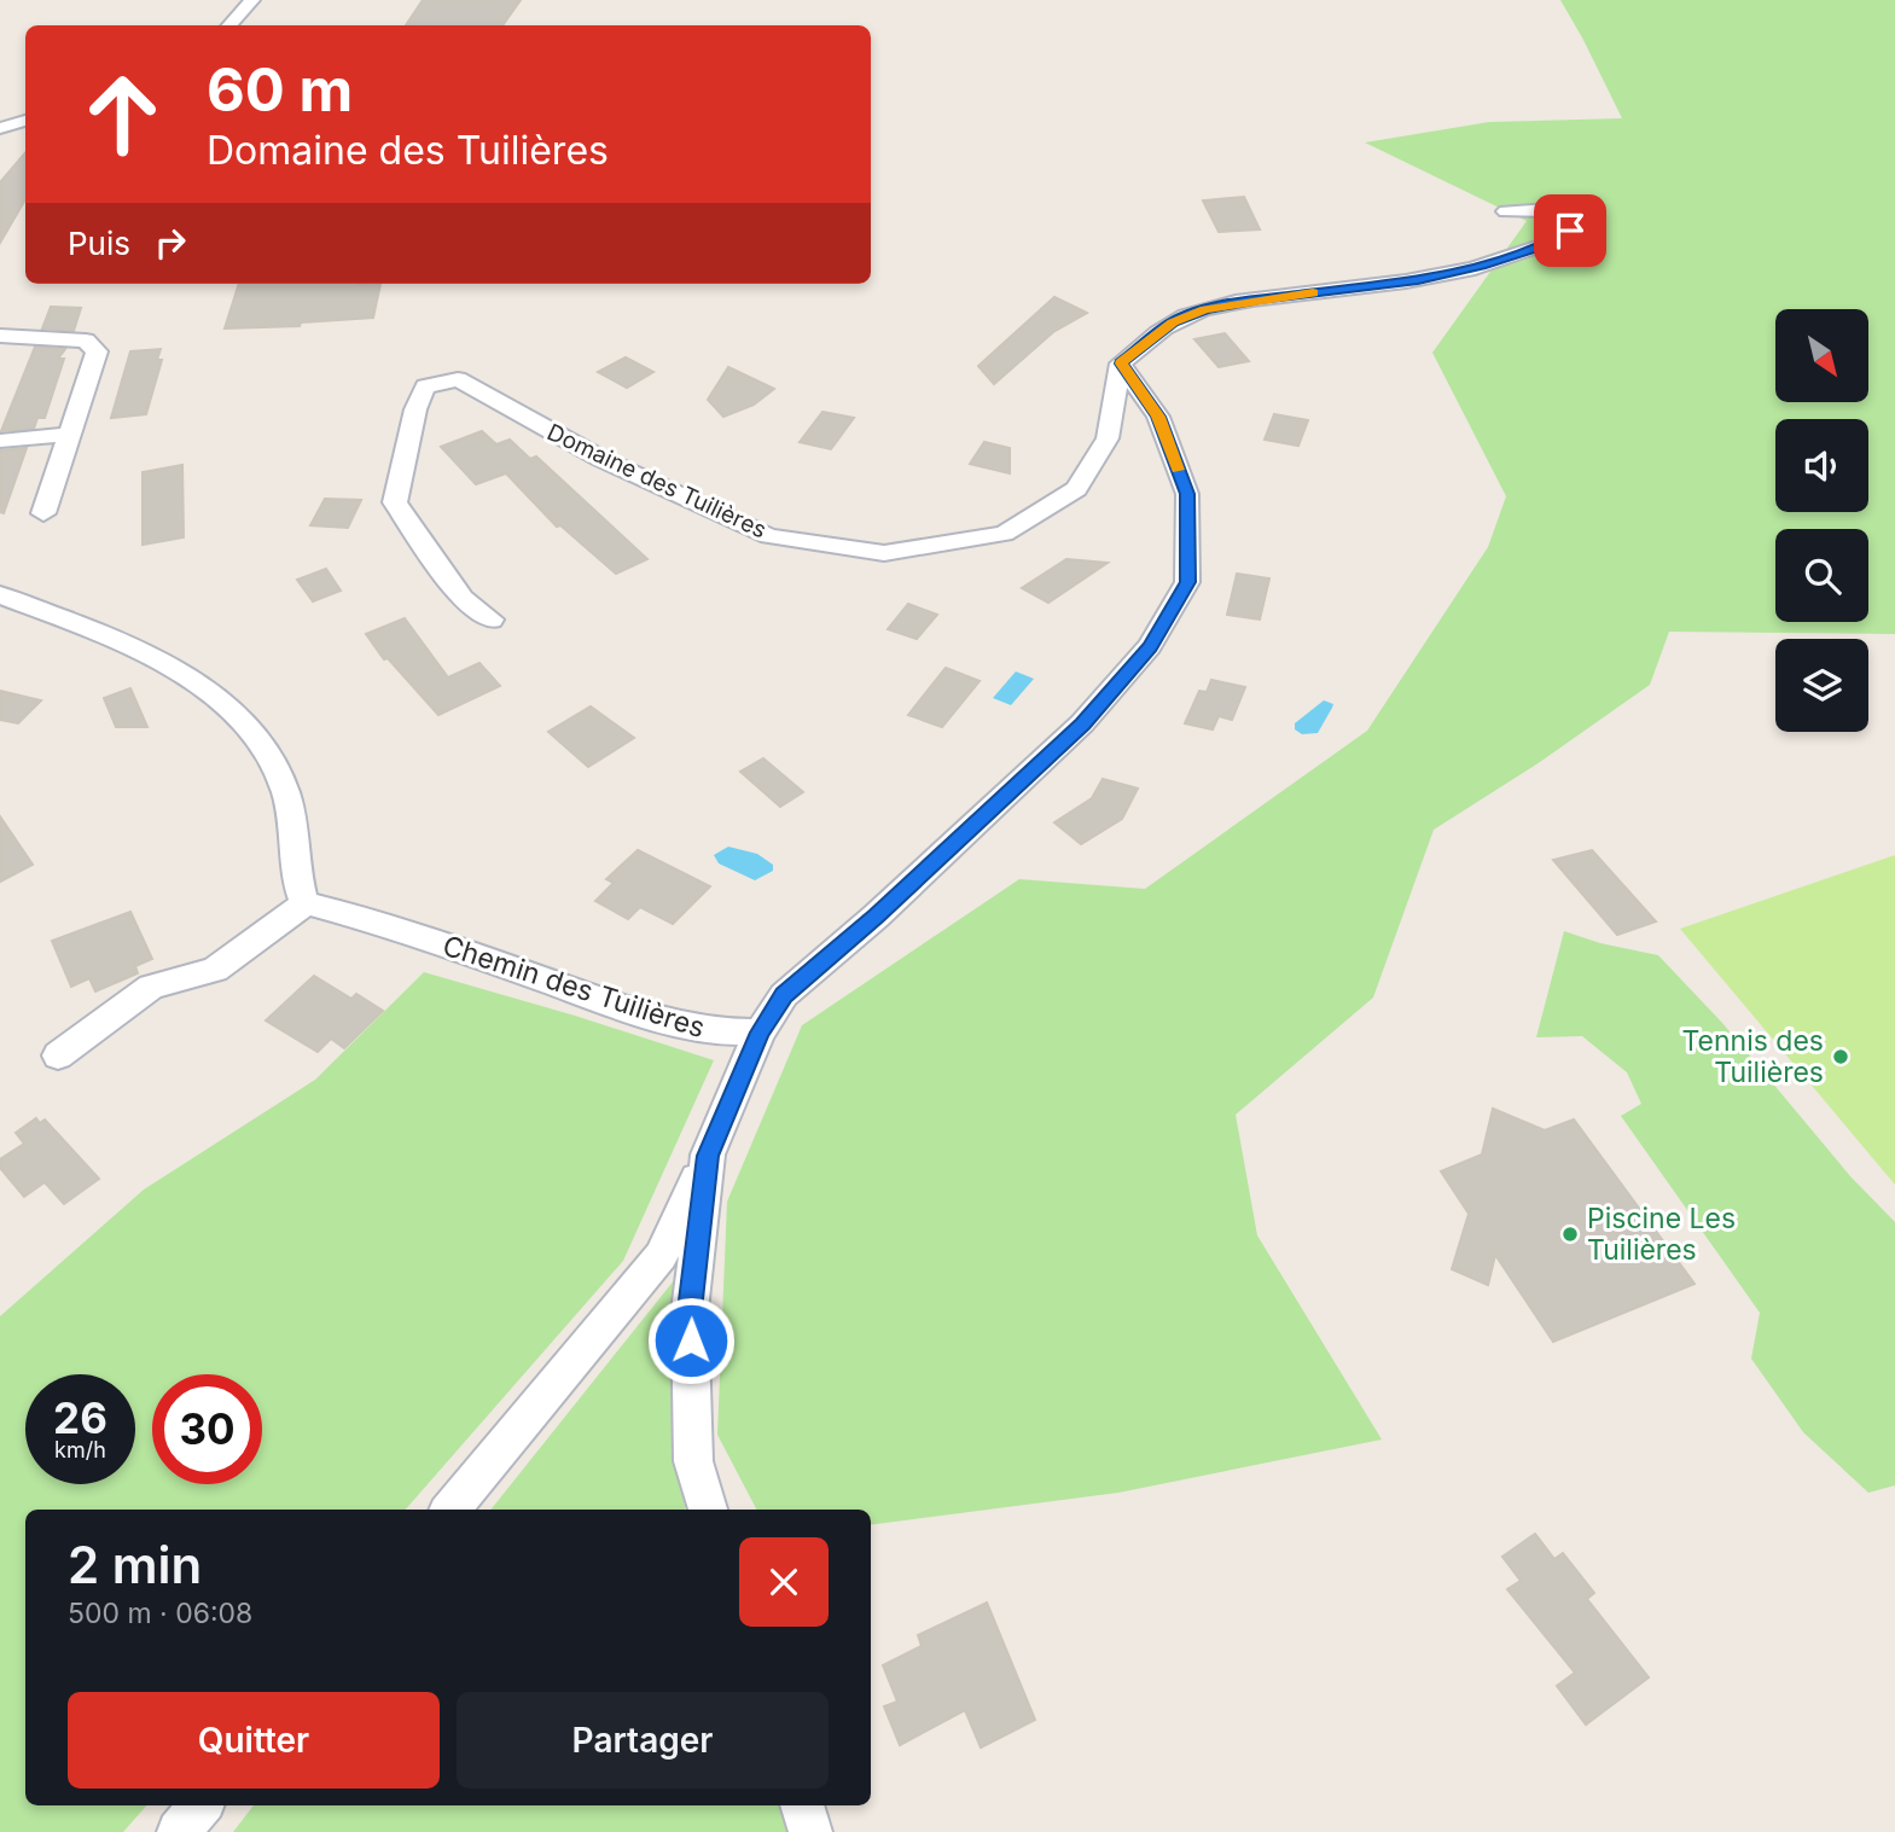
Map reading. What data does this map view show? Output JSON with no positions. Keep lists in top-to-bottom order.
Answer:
{
  "streets": {
    "street": ["Domaine des Tuilières", "Chemin des Tuilières"]
  },
  "places": ["Tennis des Tuilières", "Piscine Les Tuilières"],
  "north": "bottom right",
  "page": {
    "turn": ["60 m", "Domaine des Tuilières"],
    "then": "Puis",
    "speed": "26 km/h",
    "limit": "30",
    "heading": ["2 min", "500 m · 06:08"],
    "buttons": ["Quitter", "Partager"]
  }
}
